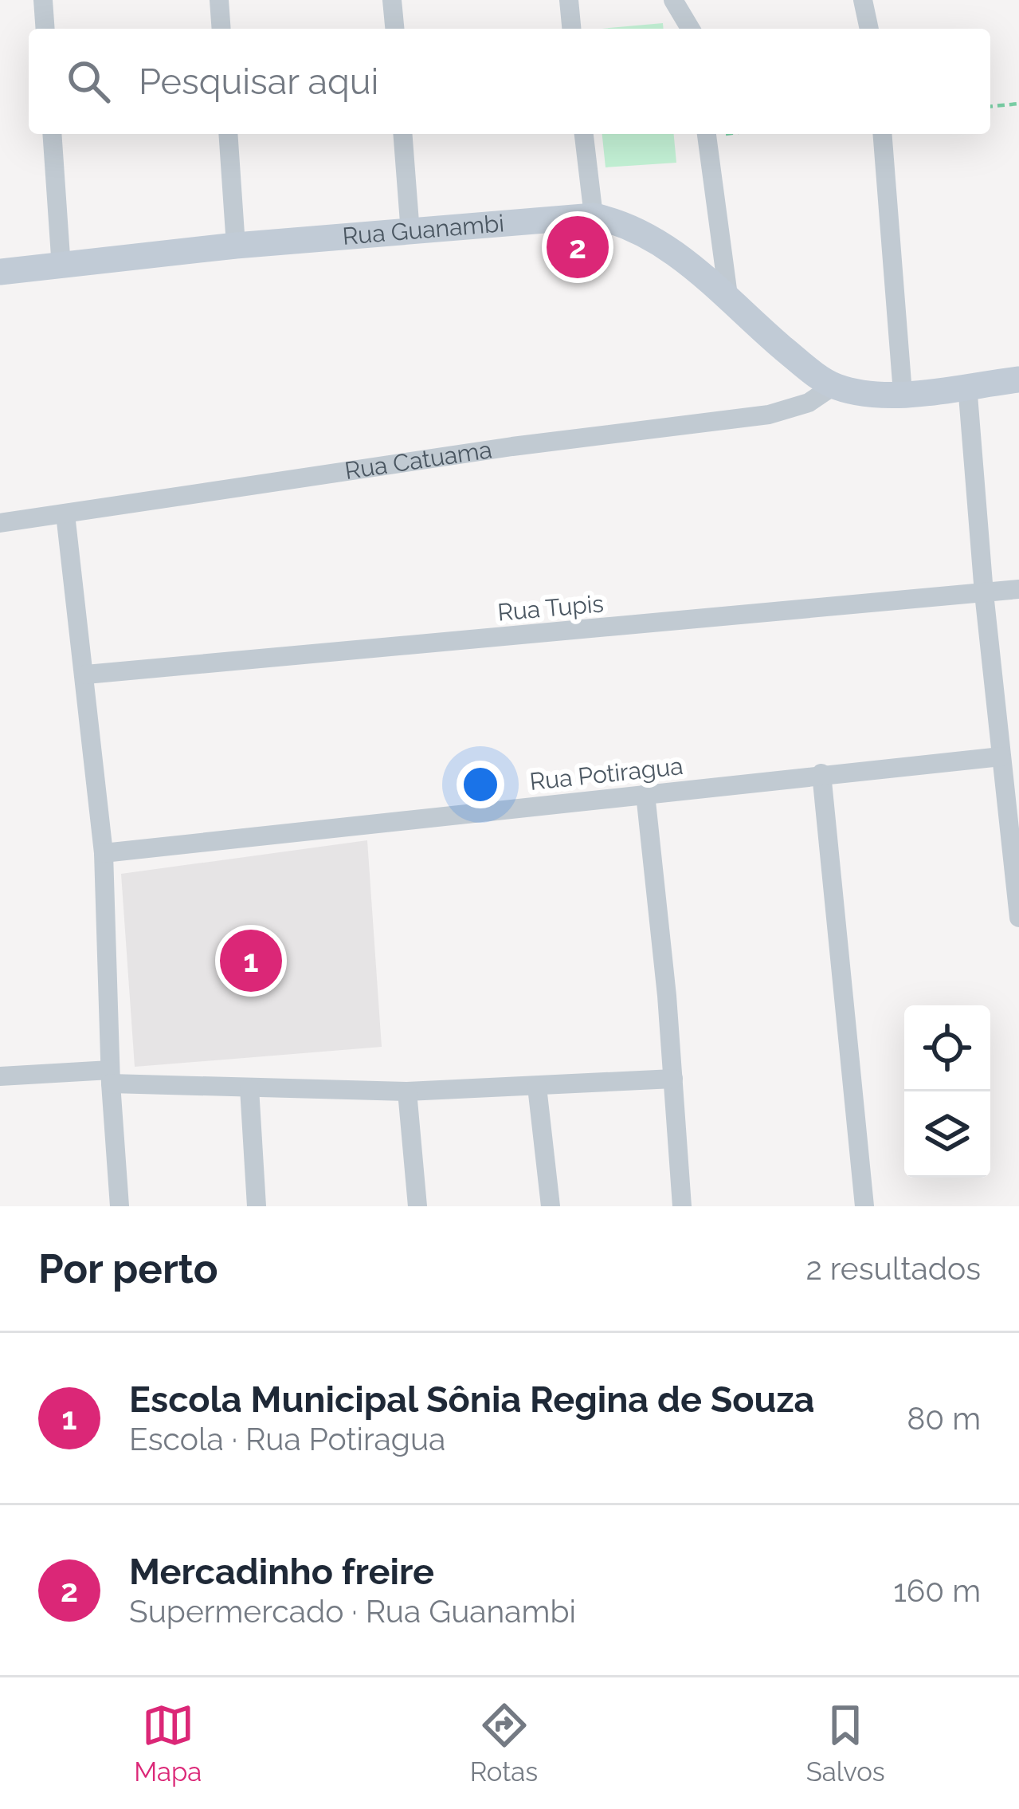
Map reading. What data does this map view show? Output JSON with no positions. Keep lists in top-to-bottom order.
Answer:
{
  "streets": {
    "street": [
      "Rua Guanambi",
      "Rua Catuama",
      "Rua Tupis",
      "Rua Potiragua"
    ]
  },
  "crossings": [
    ["Rua Guanambi", "Rua Catuama"]
  ],
  "page": {
    "search": "Pesquisar aqui",
    "pins": ["2", "1"],
    "heading": ["Por perto", "2 resultados"],
    "list": [
      {
        "mark": "1",
        "name": "Escola Municipal Sônia Regina de Souza",
        "note": "Escola · Rua Potiragua",
        "value": "80 m"
      },
      {
        "mark": "2",
        "name": "Mercadinho freire",
        "note": "Supermercado · Rua Guanambi",
        "value": "160 m"
      }
    ],
    "nav": ["Mapa", "Rotas", "Salvos"]
  }
}
